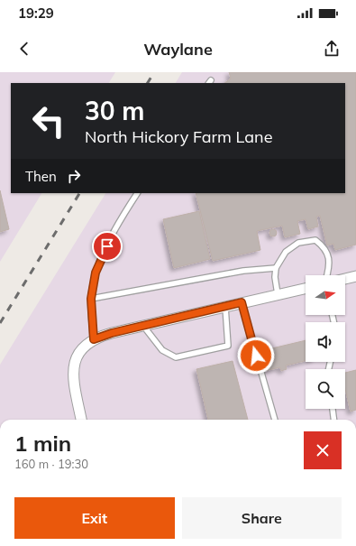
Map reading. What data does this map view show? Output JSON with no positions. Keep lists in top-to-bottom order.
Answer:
{
  "north": "right",
  "page": {
    "status": "19:29",
    "header": "Waylane",
    "turn": ["30 m", "North Hickory Farm Lane"],
    "then": "Then",
    "heading": ["1 min", "160 m · 19:30"],
    "buttons": ["Exit", "Share"]
  }
}
